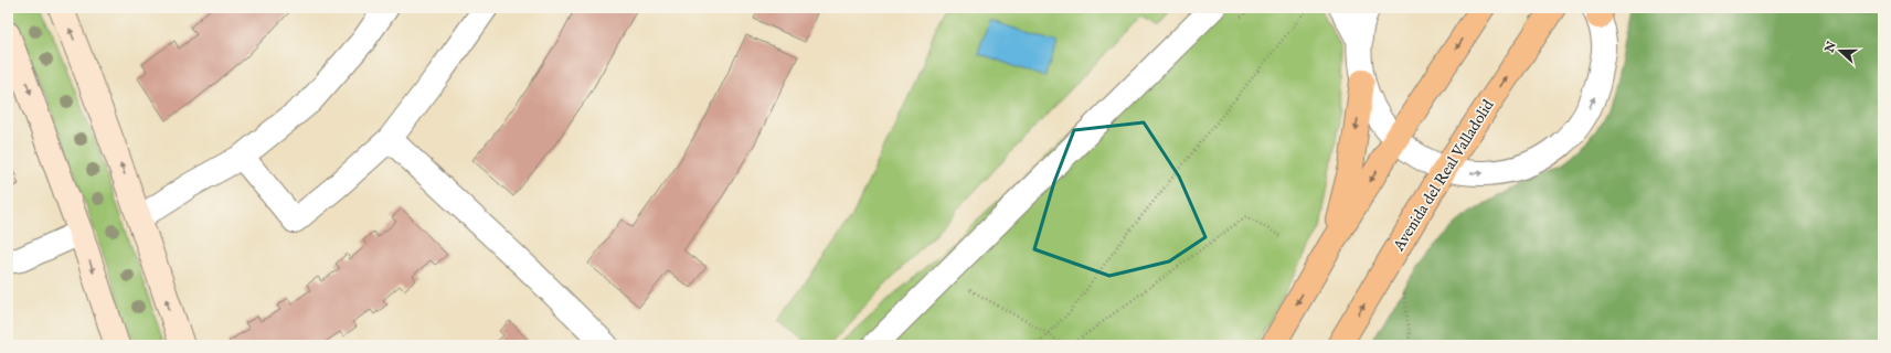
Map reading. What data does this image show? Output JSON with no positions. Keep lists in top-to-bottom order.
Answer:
{
  "streets": {
    "highway": ["Avenida del Real Valladolid"]
  },
  "north": "left"
}
